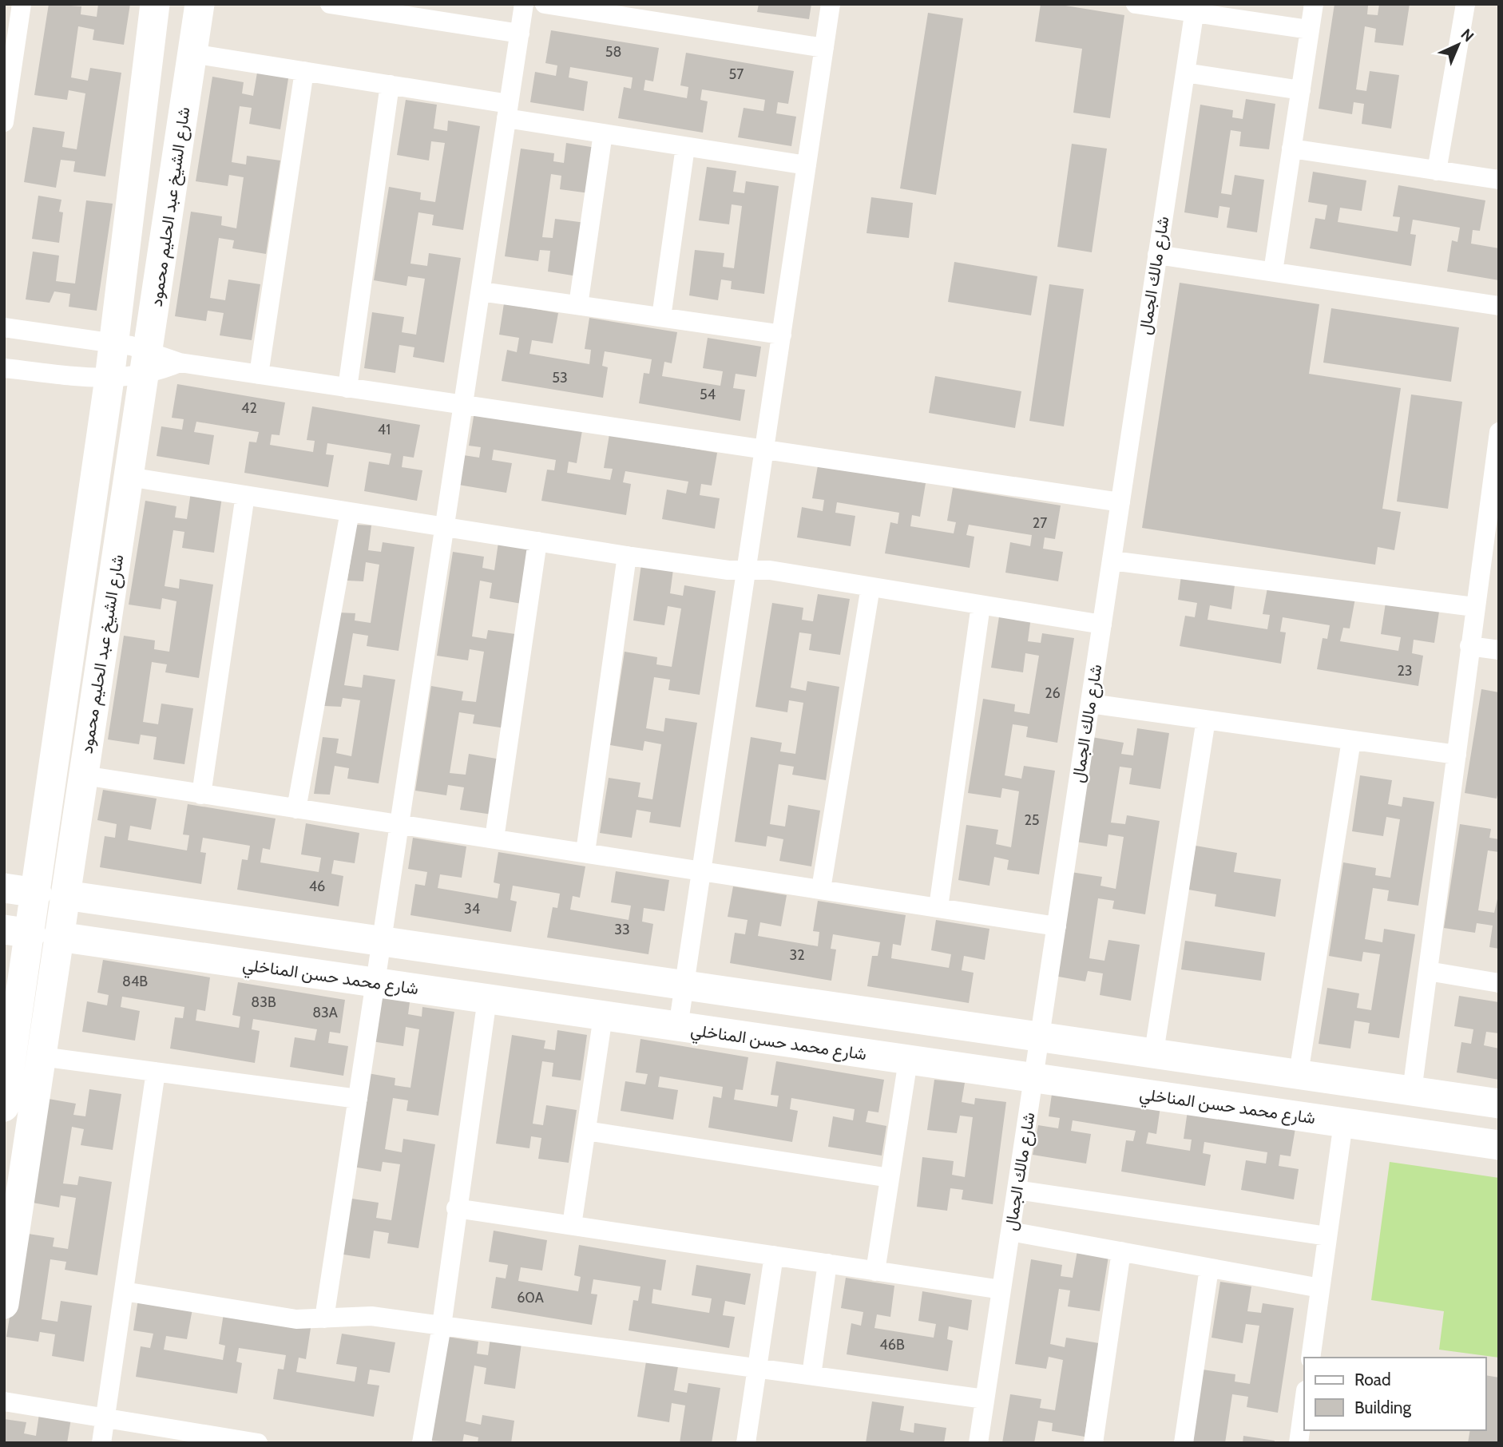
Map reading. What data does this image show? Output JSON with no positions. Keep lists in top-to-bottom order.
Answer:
{
  "streets": {
    "street": ["شارع الشيخ عبد الحليم محمود", "شارع مالك الجمال", "شارع محمد حسن المناخلي"]
  },
  "crossings": [
    ["شارع الشيخ عبد الحليم محمود", "شارع محمد حسن المناخلي"],
    ["شارع مالك الجمال", "شارع محمد حسن المناخلي"]
  ],
  "house_numbers": [
    "58",
    "57",
    "53",
    "54",
    "42",
    "41",
    "27",
    "23",
    "26",
    "25",
    "46",
    "34",
    "33",
    "32",
    "84B",
    "83B",
    "83A",
    "60A",
    "46B"
  ],
  "legend": ["Road", "Building"],
  "north": "top right"
}
